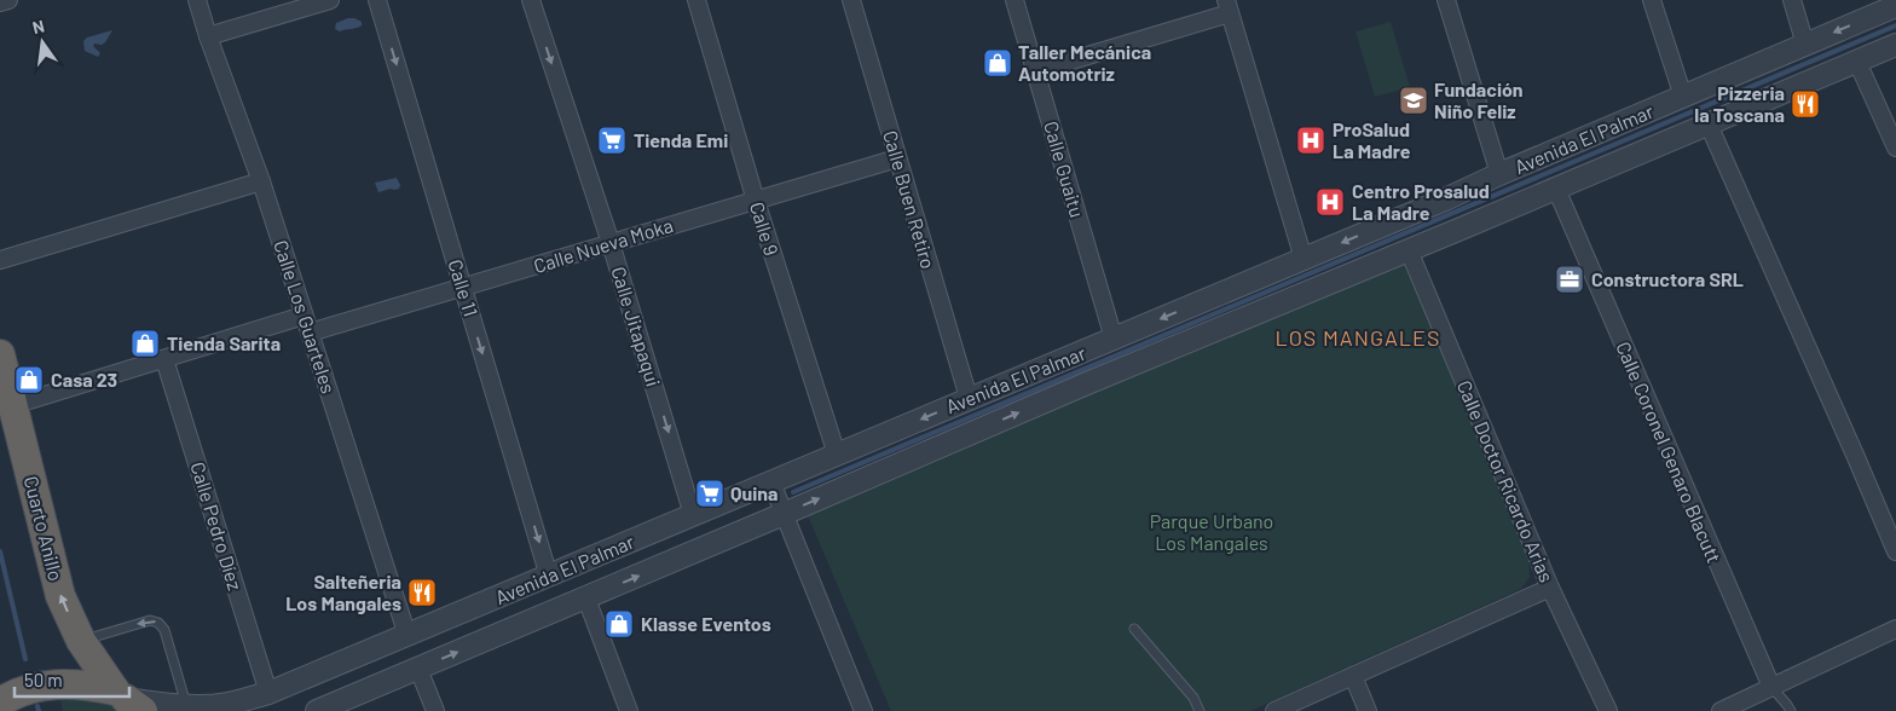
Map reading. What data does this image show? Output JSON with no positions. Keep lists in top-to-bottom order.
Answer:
{
  "streets": {
    "highway": ["Cuarto Anillo"],
    "street": [
      "Avenida El Palmar",
      "Calle Guaitu",
      "Calle Buen Retiro",
      "Calle 9",
      "Calle Nueva Moka",
      "Calle 11",
      "Calle Los Guarteles",
      "Calle Jitapaqui",
      "Calle Coronel Genaro Blacutt",
      "Calle Doctor Ricardo Arias",
      "Calle Pedro Díez"
    ]
  },
  "crossings": [
    ["Avenida El Palmar", "Calle Guaitu"],
    ["Avenida El Palmar", "Calle Buen Retiro"],
    ["Avenida El Palmar", "Calle 9"],
    ["Avenida El Palmar", "Calle 11"],
    ["Avenida El Palmar", "Calle Los Guarteles"],
    ["Avenida El Palmar", "Calle Jitapaqui"],
    ["Avenida El Palmar", "Calle Coronel Genaro Blacutt"],
    ["Avenida El Palmar", "Calle Doctor Ricardo Arias"],
    ["Avenida El Palmar", "Calle Pedro Díez"],
    ["Avenida El Palmar", "Cuarto Anillo"],
    ["Calle Buen Retiro", "Calle Nueva Moka"],
    ["Calle 9", "Calle Nueva Moka"],
    ["Calle Nueva Moka", "Calle 11"],
    ["Calle Nueva Moka", "Calle Los Guarteles"],
    ["Calle Nueva Moka", "Calle Jitapaqui"]
  ],
  "one_way": ["Calle 11", "Calle Jitapaqui", "Cuarto Anillo"],
  "districts": ["LOS MANGALES"],
  "parks": ["Parque Urbano Los Mangales"],
  "places": {
    "shop": [
      "Taller Mecánica Automotriz",
      "Tienda Sarita",
      "Casa 23",
      "Klasse Eventos"
    ],
    "school or university": ["Fundación Niño Feliz"],
    "restaurant": ["Pizzeria la Toscana", "Salteñeria Los Mangales"],
    "supermarket": ["Tienda Emi", "Quina"],
    "hospital": ["ProSalud La Madre", "Centro Prosalud La Madre"],
    "office": ["Constructora SRL"]
  },
  "scale_bar": "50 m",
  "north": "top"
}
